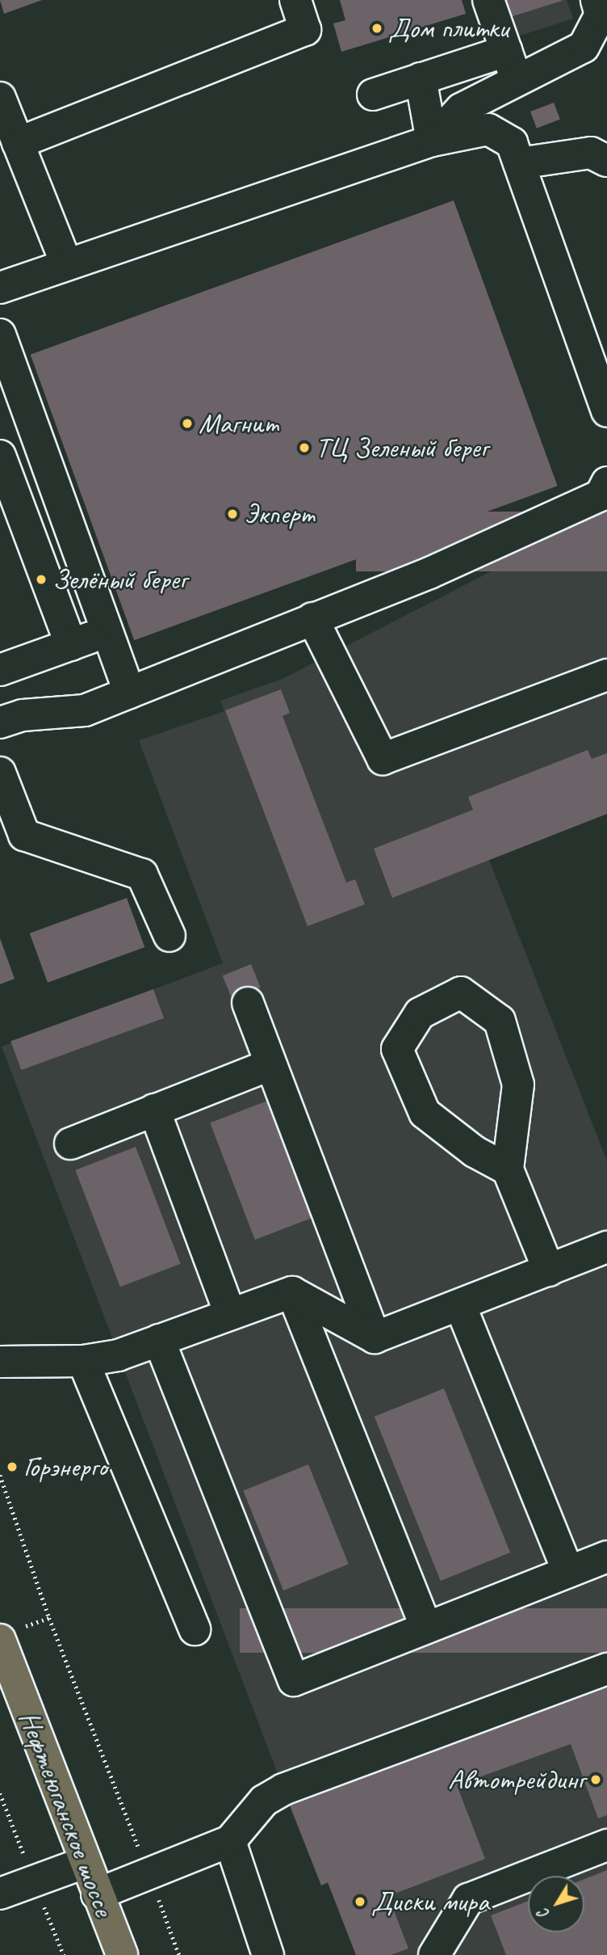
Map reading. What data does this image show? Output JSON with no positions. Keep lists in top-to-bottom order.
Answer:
{
  "streets": {
    "main road": ["Нефтеюганское шоссе"]
  },
  "places": [
    "Дом плитки",
    "Магнит",
    "ТЦ Зеленый берег",
    "Экперт",
    "Зелёный берег",
    "Горэнерго",
    "Автотрейдинг",
    "Диски мира"
  ],
  "north": "bottom left"
}
